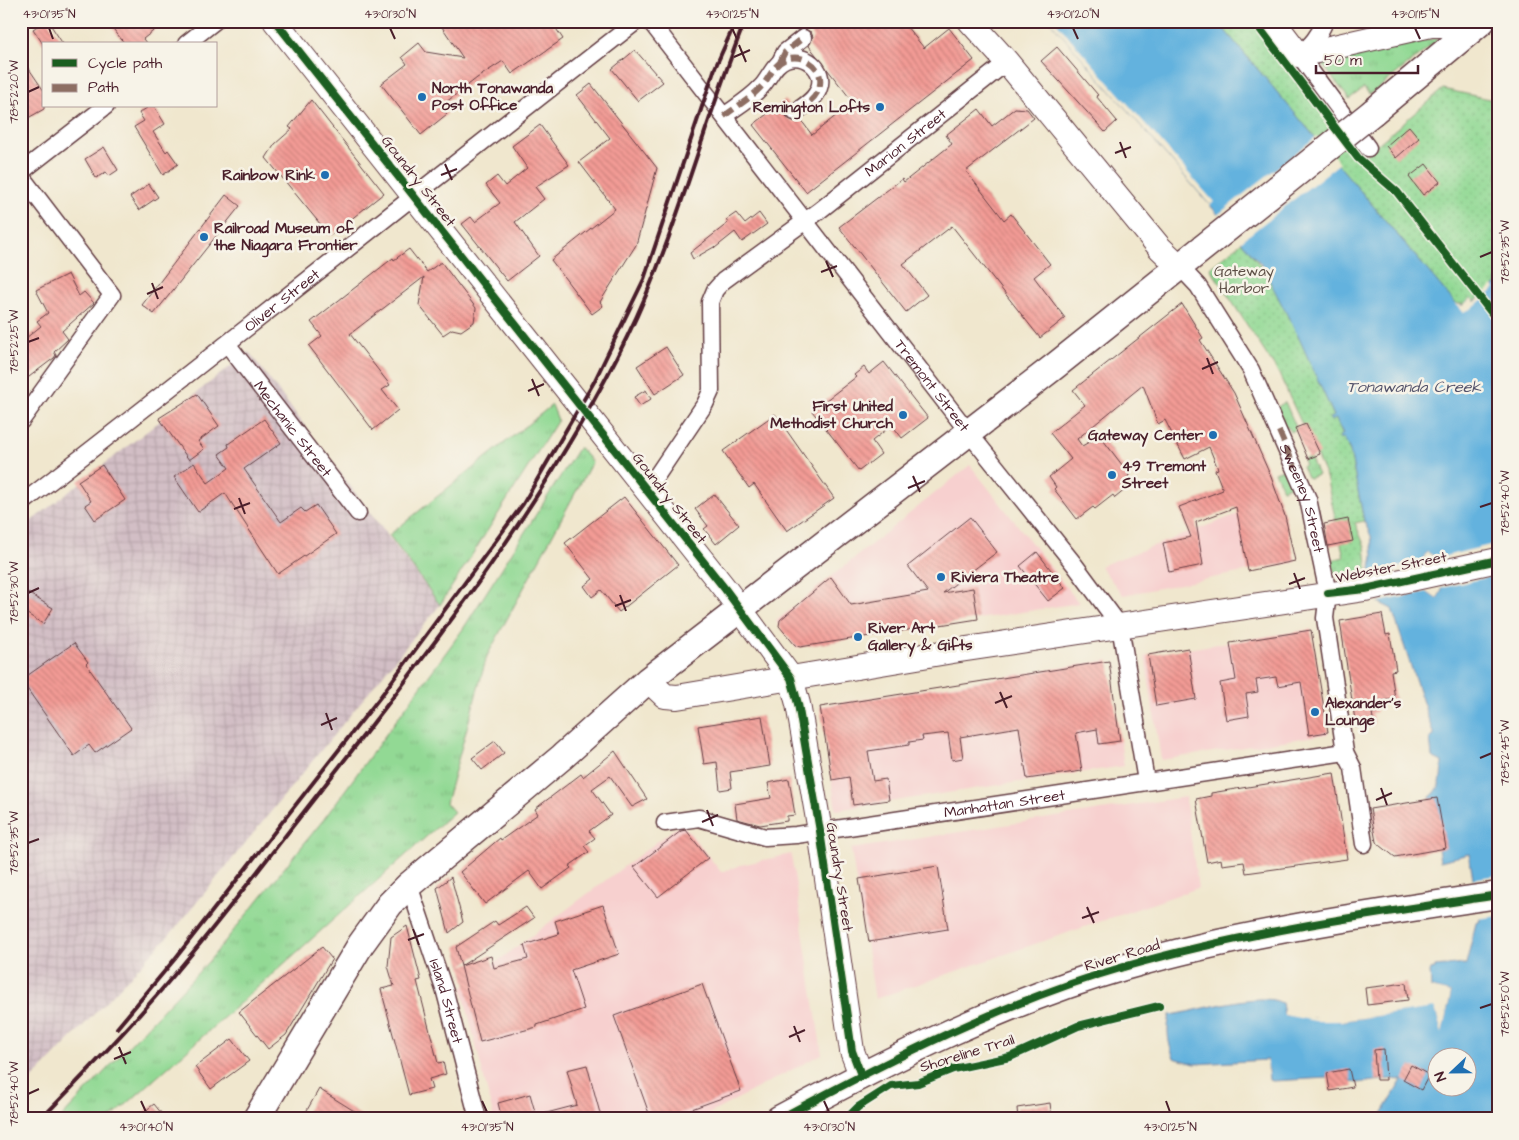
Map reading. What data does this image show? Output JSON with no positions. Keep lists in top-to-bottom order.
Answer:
{
  "streets": {
    "main road": ["River Road"],
    "street": [
      "Marion Street",
      "Goundry Street",
      "Oliver Street",
      "Tremont Street",
      "Mechanic Street",
      "Sweeney Street",
      "Webster Street",
      "Manhattan Street",
      "Island Street"
    ],
    "cycle path": ["Shoreline Trail"]
  },
  "crossings": [
    ["Marion Street", "Goundry Street"],
    ["Marion Street", "Tremont Street"],
    ["Goundry Street", "Oliver Street"],
    ["Goundry Street", "Webster Street"],
    ["Goundry Street", "Manhattan Street"],
    ["Goundry Street", "River Road"],
    ["Oliver Street", "Mechanic Street"],
    ["Tremont Street", "Webster Street"],
    ["Tremont Street", "Manhattan Street"],
    ["Sweeney Street", "Webster Street"],
    ["Sweeney Street", "Manhattan Street"]
  ],
  "water": ["Tonawanda Creek"],
  "parks": ["Gateway Harbor"],
  "places": [
    "North Tonawanda Post Office",
    "Remington Lofts",
    "Rainbow Rink",
    "Railroad Museum of the Niagara Frontier",
    "First United Methodist Church",
    "Gateway Center",
    "49 Tremont Street",
    "Riviera Theatre",
    "River Art Gallery & Gifts",
    "Alexander's Lounge"
  ],
  "legend": ["Cycle path", "Path"],
  "scale_bar": "50 m",
  "north": "left",
  "coordinates": [
    "43°01'35\"N",
    "43°01'30\"N",
    "43°01'25\"N",
    "43°01'20\"N",
    "43°01'15\"N",
    "78°52'20\"W",
    "78°52'35\"W",
    "78°52'25\"W",
    "78°52'40\"W",
    "78°52'30\"W",
    "78°52'45\"W",
    "78°52'50\"W",
    "43°01'40\"N"
  ]
}
